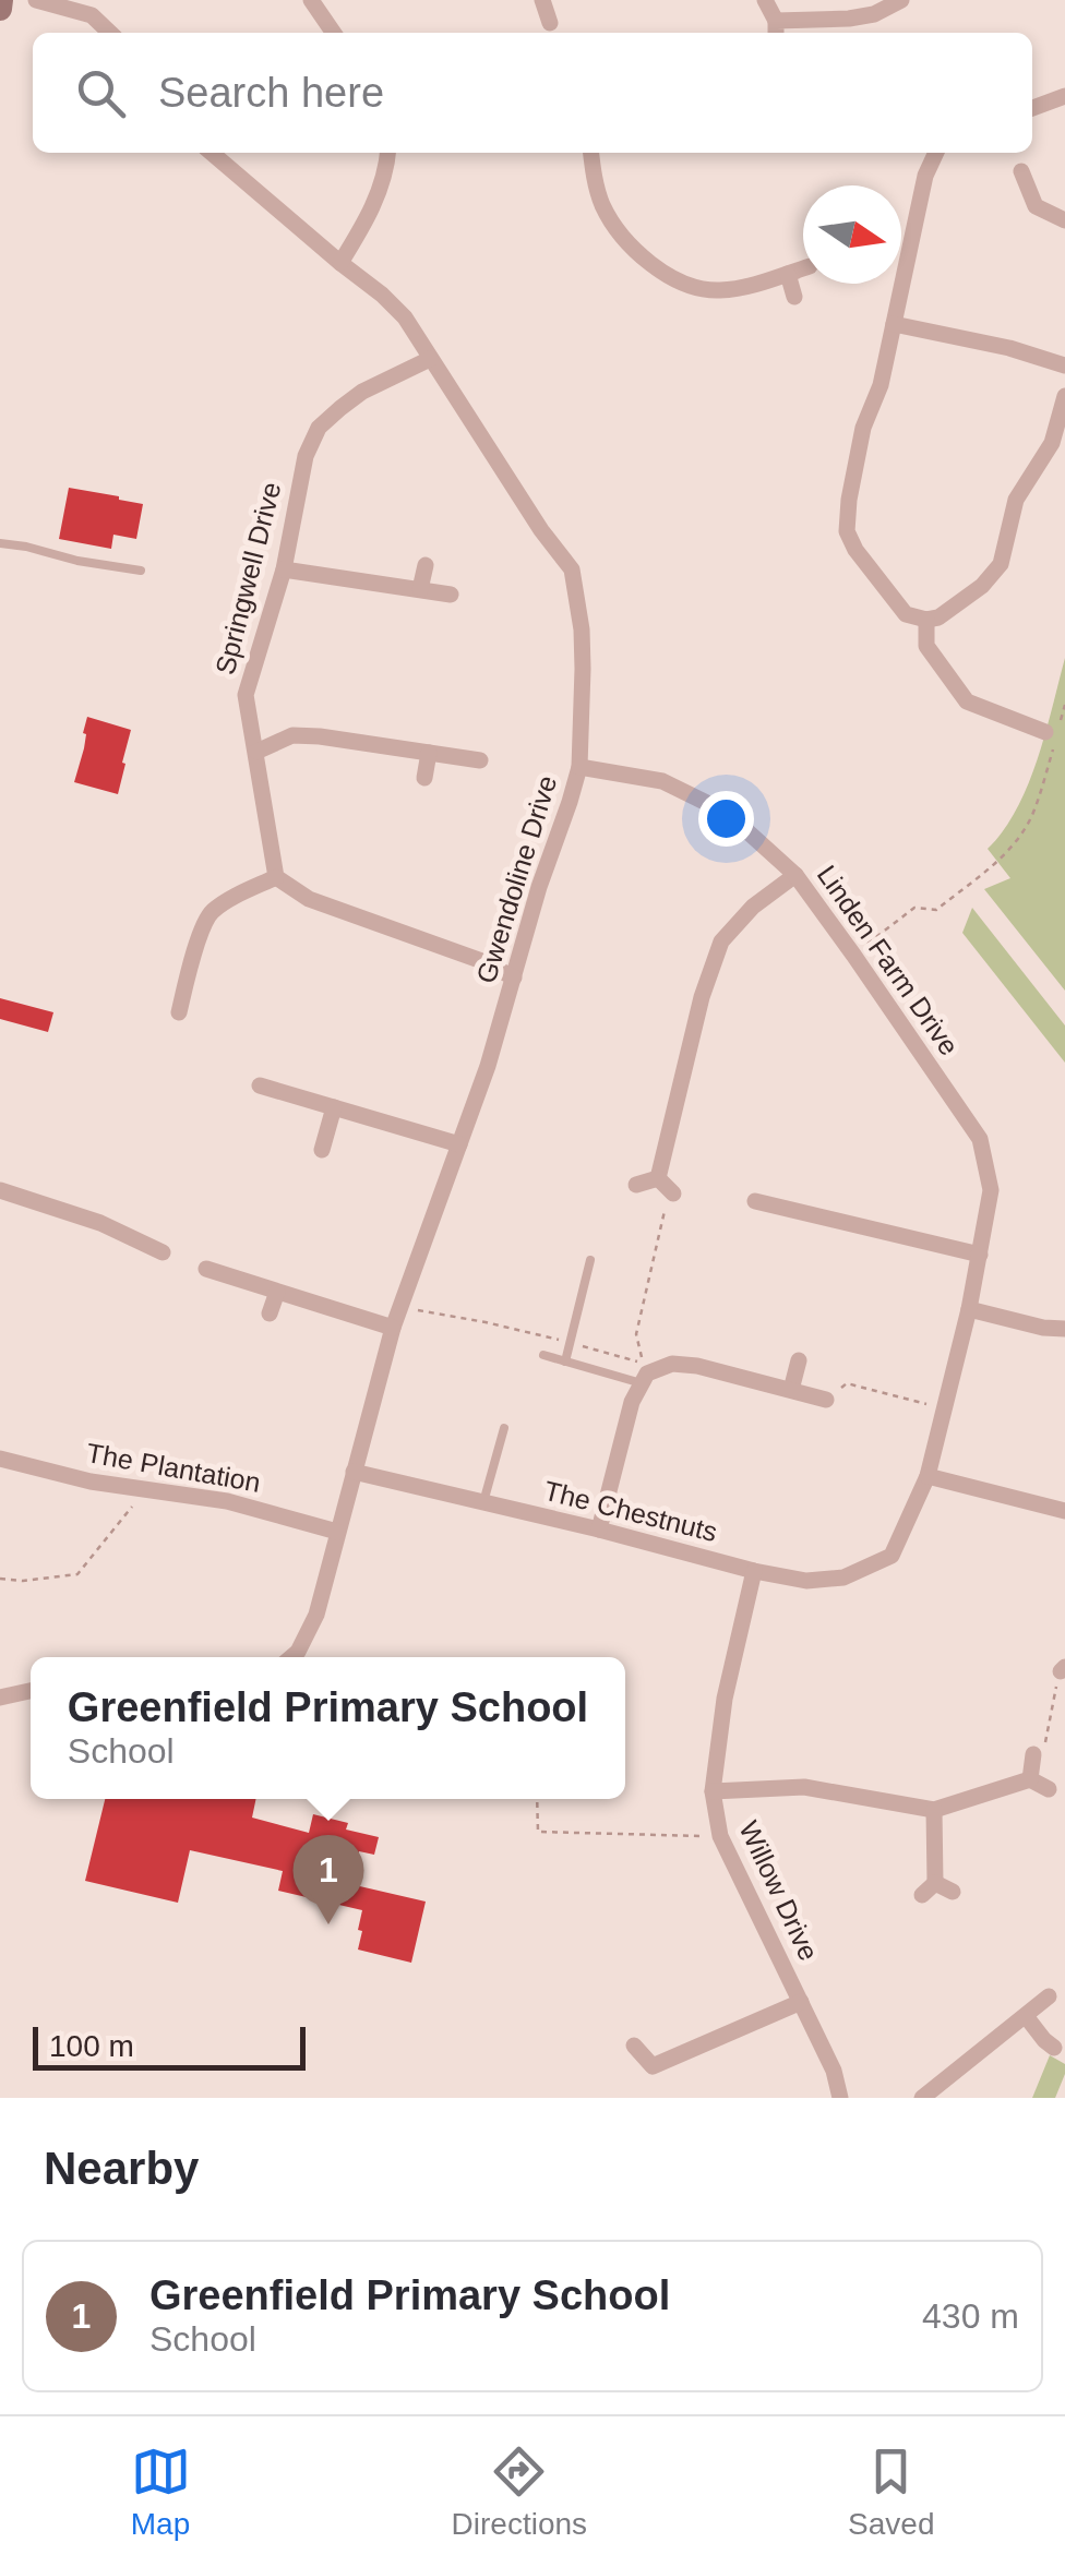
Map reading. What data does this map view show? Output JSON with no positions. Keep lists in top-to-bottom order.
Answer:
{
  "streets": {
    "street": [
      "Springwell Drive",
      "Gwendoline Drive",
      "Linden Farm Drive",
      "The Plantation",
      "The Chestnuts",
      "Willow Drive"
    ]
  },
  "crossings": [
    ["Springwell Drive", "Gwendoline Drive"],
    ["Gwendoline Drive", "Linden Farm Drive"],
    ["Gwendoline Drive", "The Plantation"],
    ["Gwendoline Drive", "The Chestnuts"],
    ["Linden Farm Drive", "The Chestnuts"],
    ["The Chestnuts", "Willow Drive"]
  ],
  "scale_bar": "100 m",
  "north": "right",
  "page": {
    "search": "Search here",
    "popup": ["Greenfield Primary School", "School"],
    "pins": "1",
    "scale": "100 m",
    "heading": "Nearby",
    "list": [
      {
        "mark": "1",
        "name": "Greenfield Primary School",
        "note": "School",
        "value": "430 m"
      }
    ],
    "nav": ["Map", "Directions", "Saved"]
  }
}
